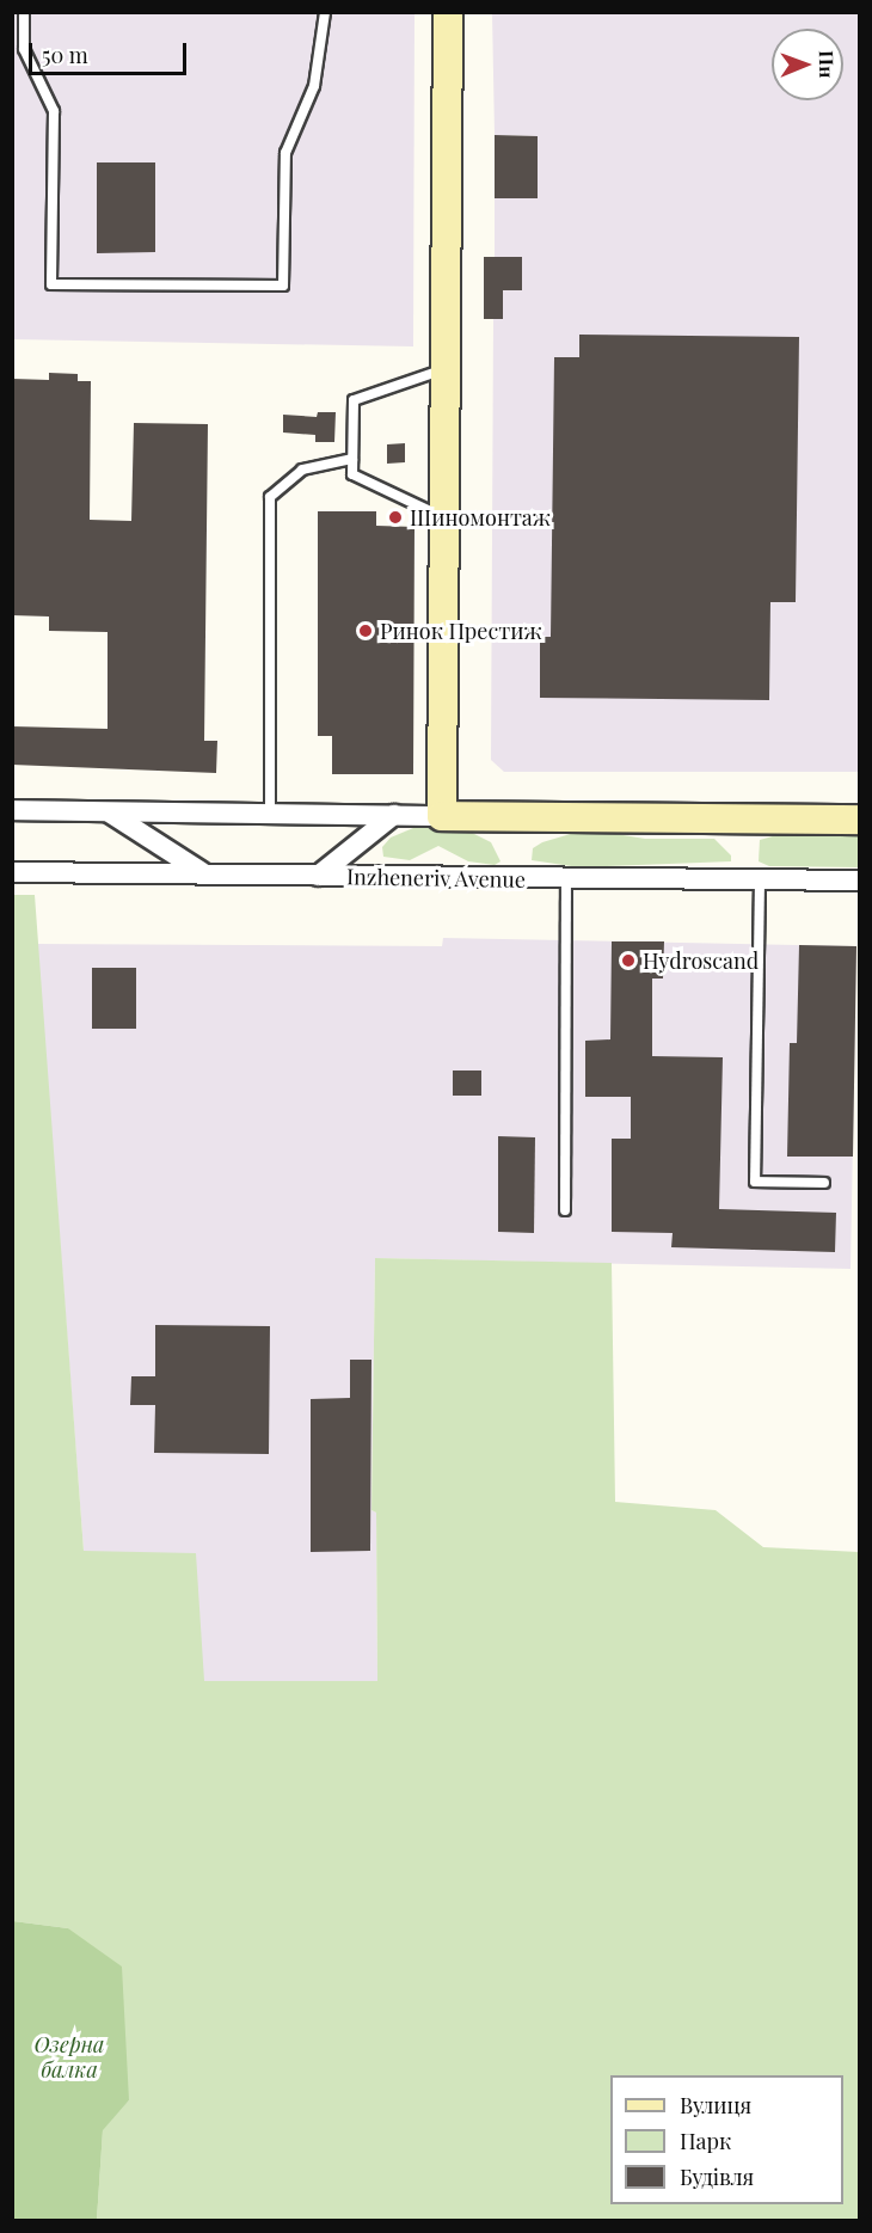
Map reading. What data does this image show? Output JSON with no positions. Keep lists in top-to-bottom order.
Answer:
{
  "streets": {
    "street": ["Inzheneriv Avenue"]
  },
  "parks": ["Озерна балка"],
  "places": ["Шиномонтаж", "Ринок Престиж", "Hydroscand"],
  "legend": ["Вулиця", "Парк", "Будівля"],
  "scale_bar": "50 m",
  "north": "right"
}
